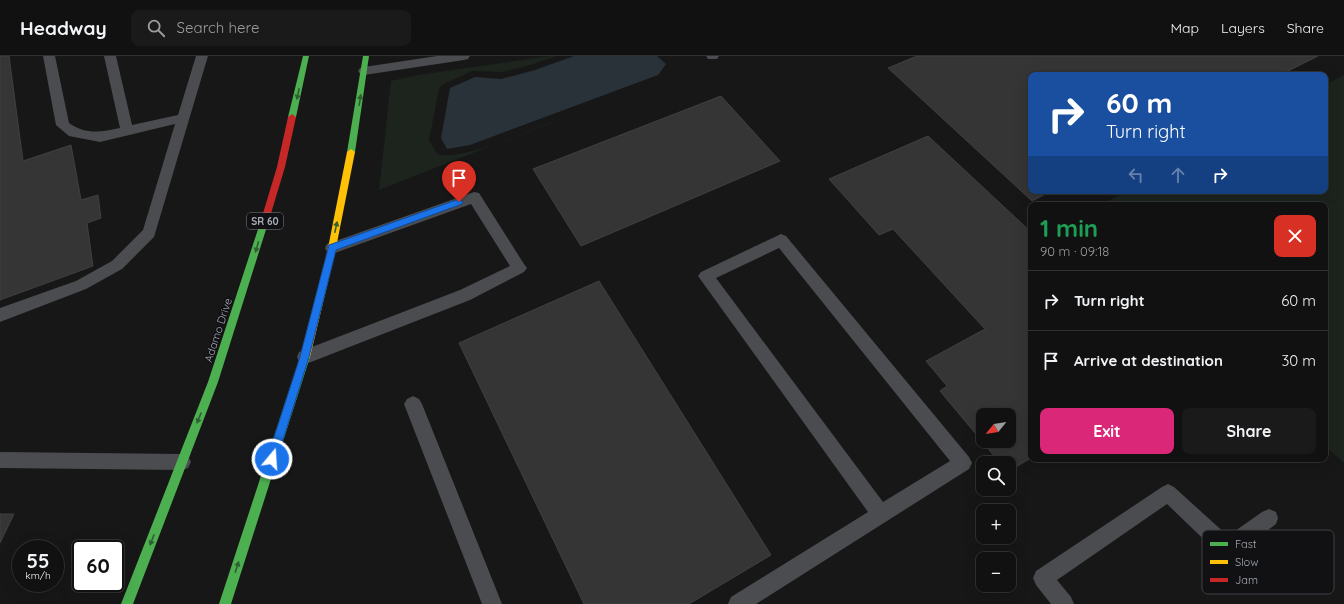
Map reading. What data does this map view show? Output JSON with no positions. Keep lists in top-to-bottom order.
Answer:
{
  "streets": {
    "main road": ["SR 60", "Adamo Drive"]
  },
  "legend": ["Fast", "Slow", "Jam"],
  "north": "bottom left",
  "page": {
    "header": "Headway",
    "search": "Search here",
    "nav": ["Map", "Layers", "Share"],
    "turn": ["60 m", "Turn right"],
    "heading": ["1 min", "90 m · 09:18"],
    "list": [
      {
        "name": "Turn right",
        "value": "60 m"
      },
      {
        "name": "Arrive at destination",
        "value": "30 m"
      }
    ],
    "buttons": ["Exit", "Share"],
    "map_buttons": ["+", "−"],
    "speed": "55 km/h",
    "limit": "60"
  }
}
